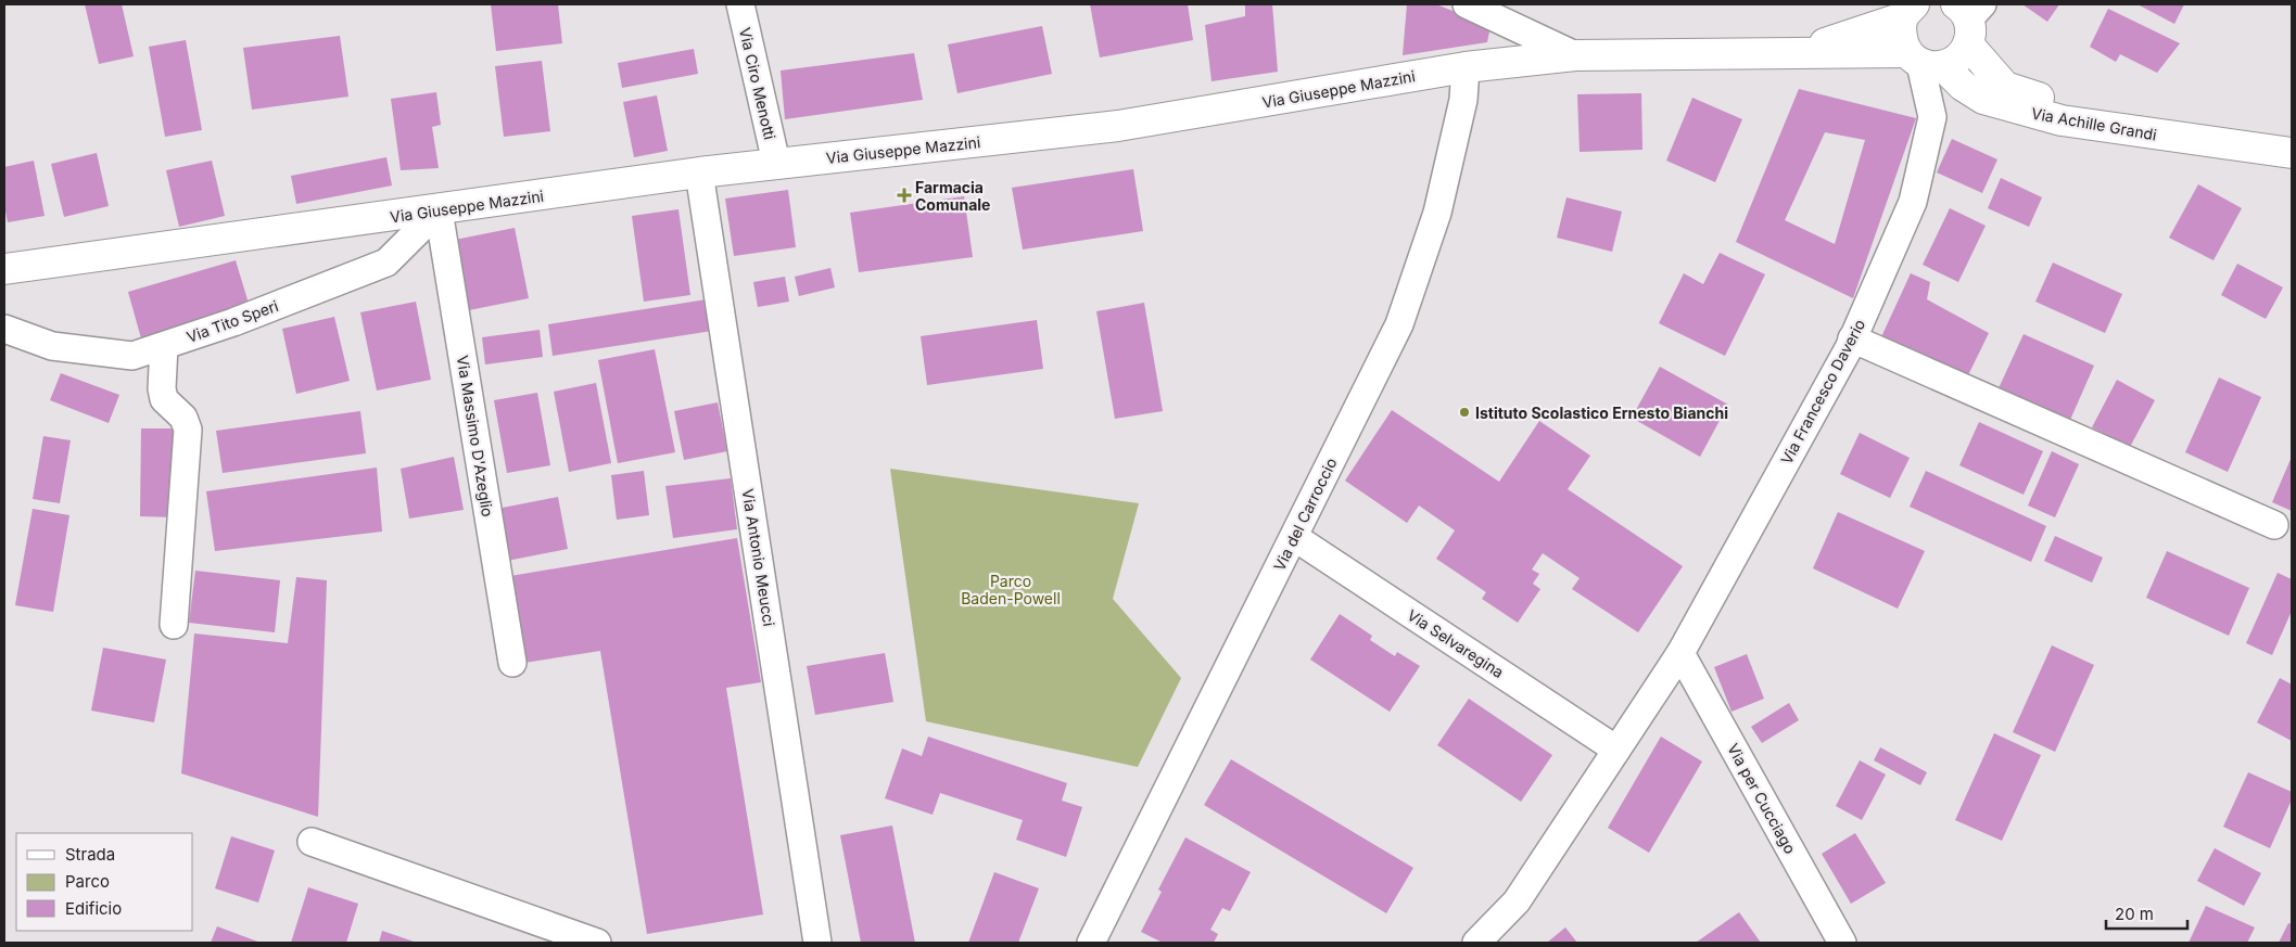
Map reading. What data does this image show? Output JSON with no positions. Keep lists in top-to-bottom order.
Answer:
{
  "streets": {
    "main road": ["Via Giuseppe Mazzini", "Via Achille Grandi"],
    "street": [
      "Via Ciro Menotti",
      "Via Tito Speri",
      "Via Francesco Daverio",
      "Via Massimo D'Azeglio",
      "Via del Carroccio",
      "Via Antonio Meucci",
      "Via Selvaregina",
      "Via per Cucciago"
    ]
  },
  "crossings": [
    ["Via Ciro Menotti", "Via Giuseppe Mazzini"],
    ["Via Giuseppe Mazzini", "Via Achille Grandi"],
    ["Via Giuseppe Mazzini", "Via Tito Speri"],
    ["Via Giuseppe Mazzini", "Via Francesco Daverio"],
    ["Via Giuseppe Mazzini", "Via Massimo D'Azeglio"],
    ["Via Giuseppe Mazzini", "Via del Carroccio"],
    ["Via Giuseppe Mazzini", "Via Antonio Meucci"],
    ["Via Achille Grandi", "Via Francesco Daverio"],
    ["Via Tito Speri", "Via Massimo D'Azeglio"],
    ["Via Francesco Daverio", "Via per Cucciago"],
    ["Via del Carroccio", "Via Selvaregina"]
  ],
  "parks": ["Parco Baden-Powell"],
  "places": {
    "health": ["Farmacia Comunale"],
    "other": ["Istituto Scolastico Ernesto Bianchi"]
  },
  "legend": ["Strada", "Parco", "Edificio"],
  "scale_bar": "20 m"
}
